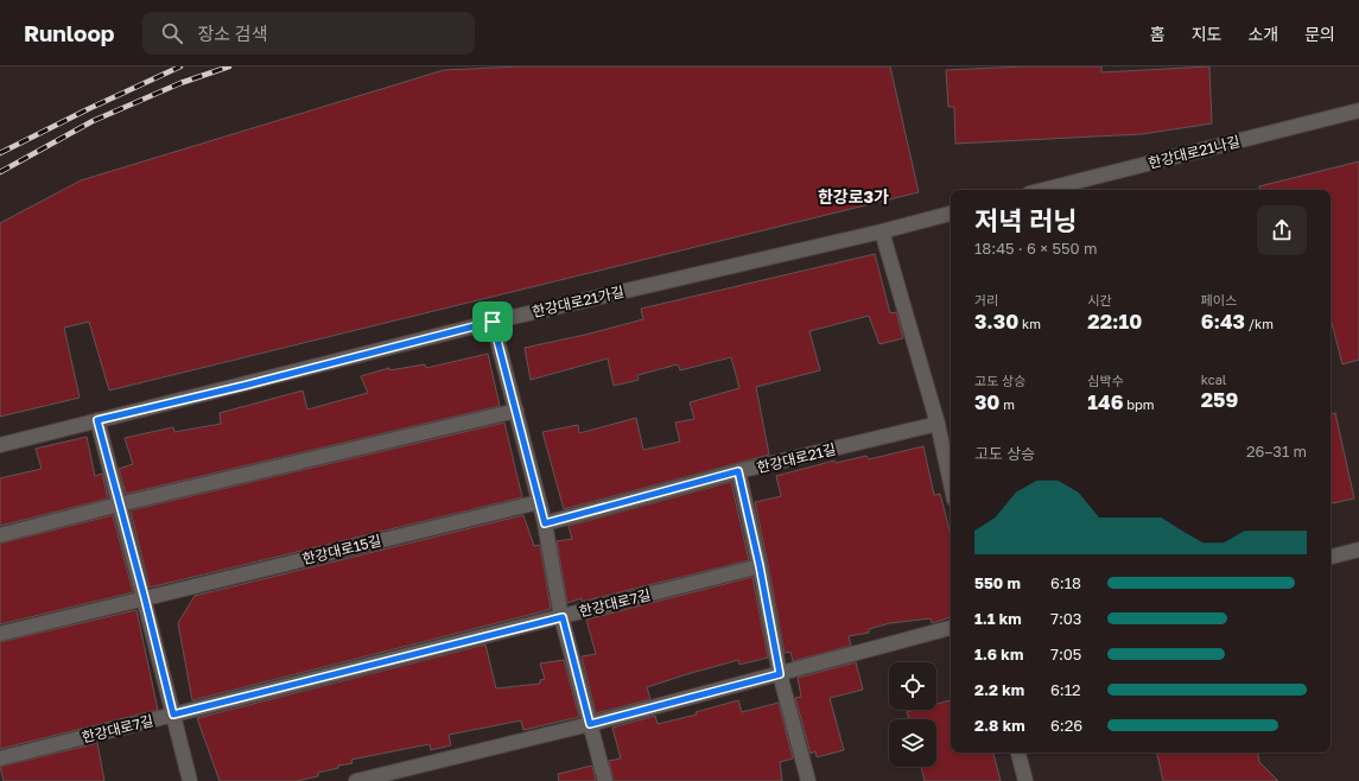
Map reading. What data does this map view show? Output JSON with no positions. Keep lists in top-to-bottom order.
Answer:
{
  "streets": {
    "street": [
      "한강대로21나길",
      "한강대로21가길",
      "한강대로21길",
      "한강대로15길",
      "한강대로7길"
    ]
  },
  "districts": ["한강로3가"],
  "page": {
    "header": "Runloop",
    "search": "장소 검색",
    "nav": [
      "홈",
      "지도",
      "소개",
      "문의"
    ],
    "heading": ["저녁 러닝", "18:45 · 6 × 550 m"],
    "stats": [
      ["거리", "3.30 km"],
      ["시간", "22:10"],
      ["페이스", "6:43 /km"],
      ["고도 상승", "30 m"],
      ["심박수", "146 bpm"],
      ["kcal", "259"]
    ],
    "chart": ["고도 상승", "26–31 m"],
    "list": [
      {
        "name": "550 m",
        "note": "6:18"
      },
      {
        "name": "1.1 km",
        "note": "7:03"
      },
      {
        "name": "1.6 km",
        "note": "7:05"
      },
      {
        "name": "2.2 km",
        "note": "6:12"
      },
      {
        "name": "2.8 km",
        "note": "6:26"
      }
    ]
  }
}
